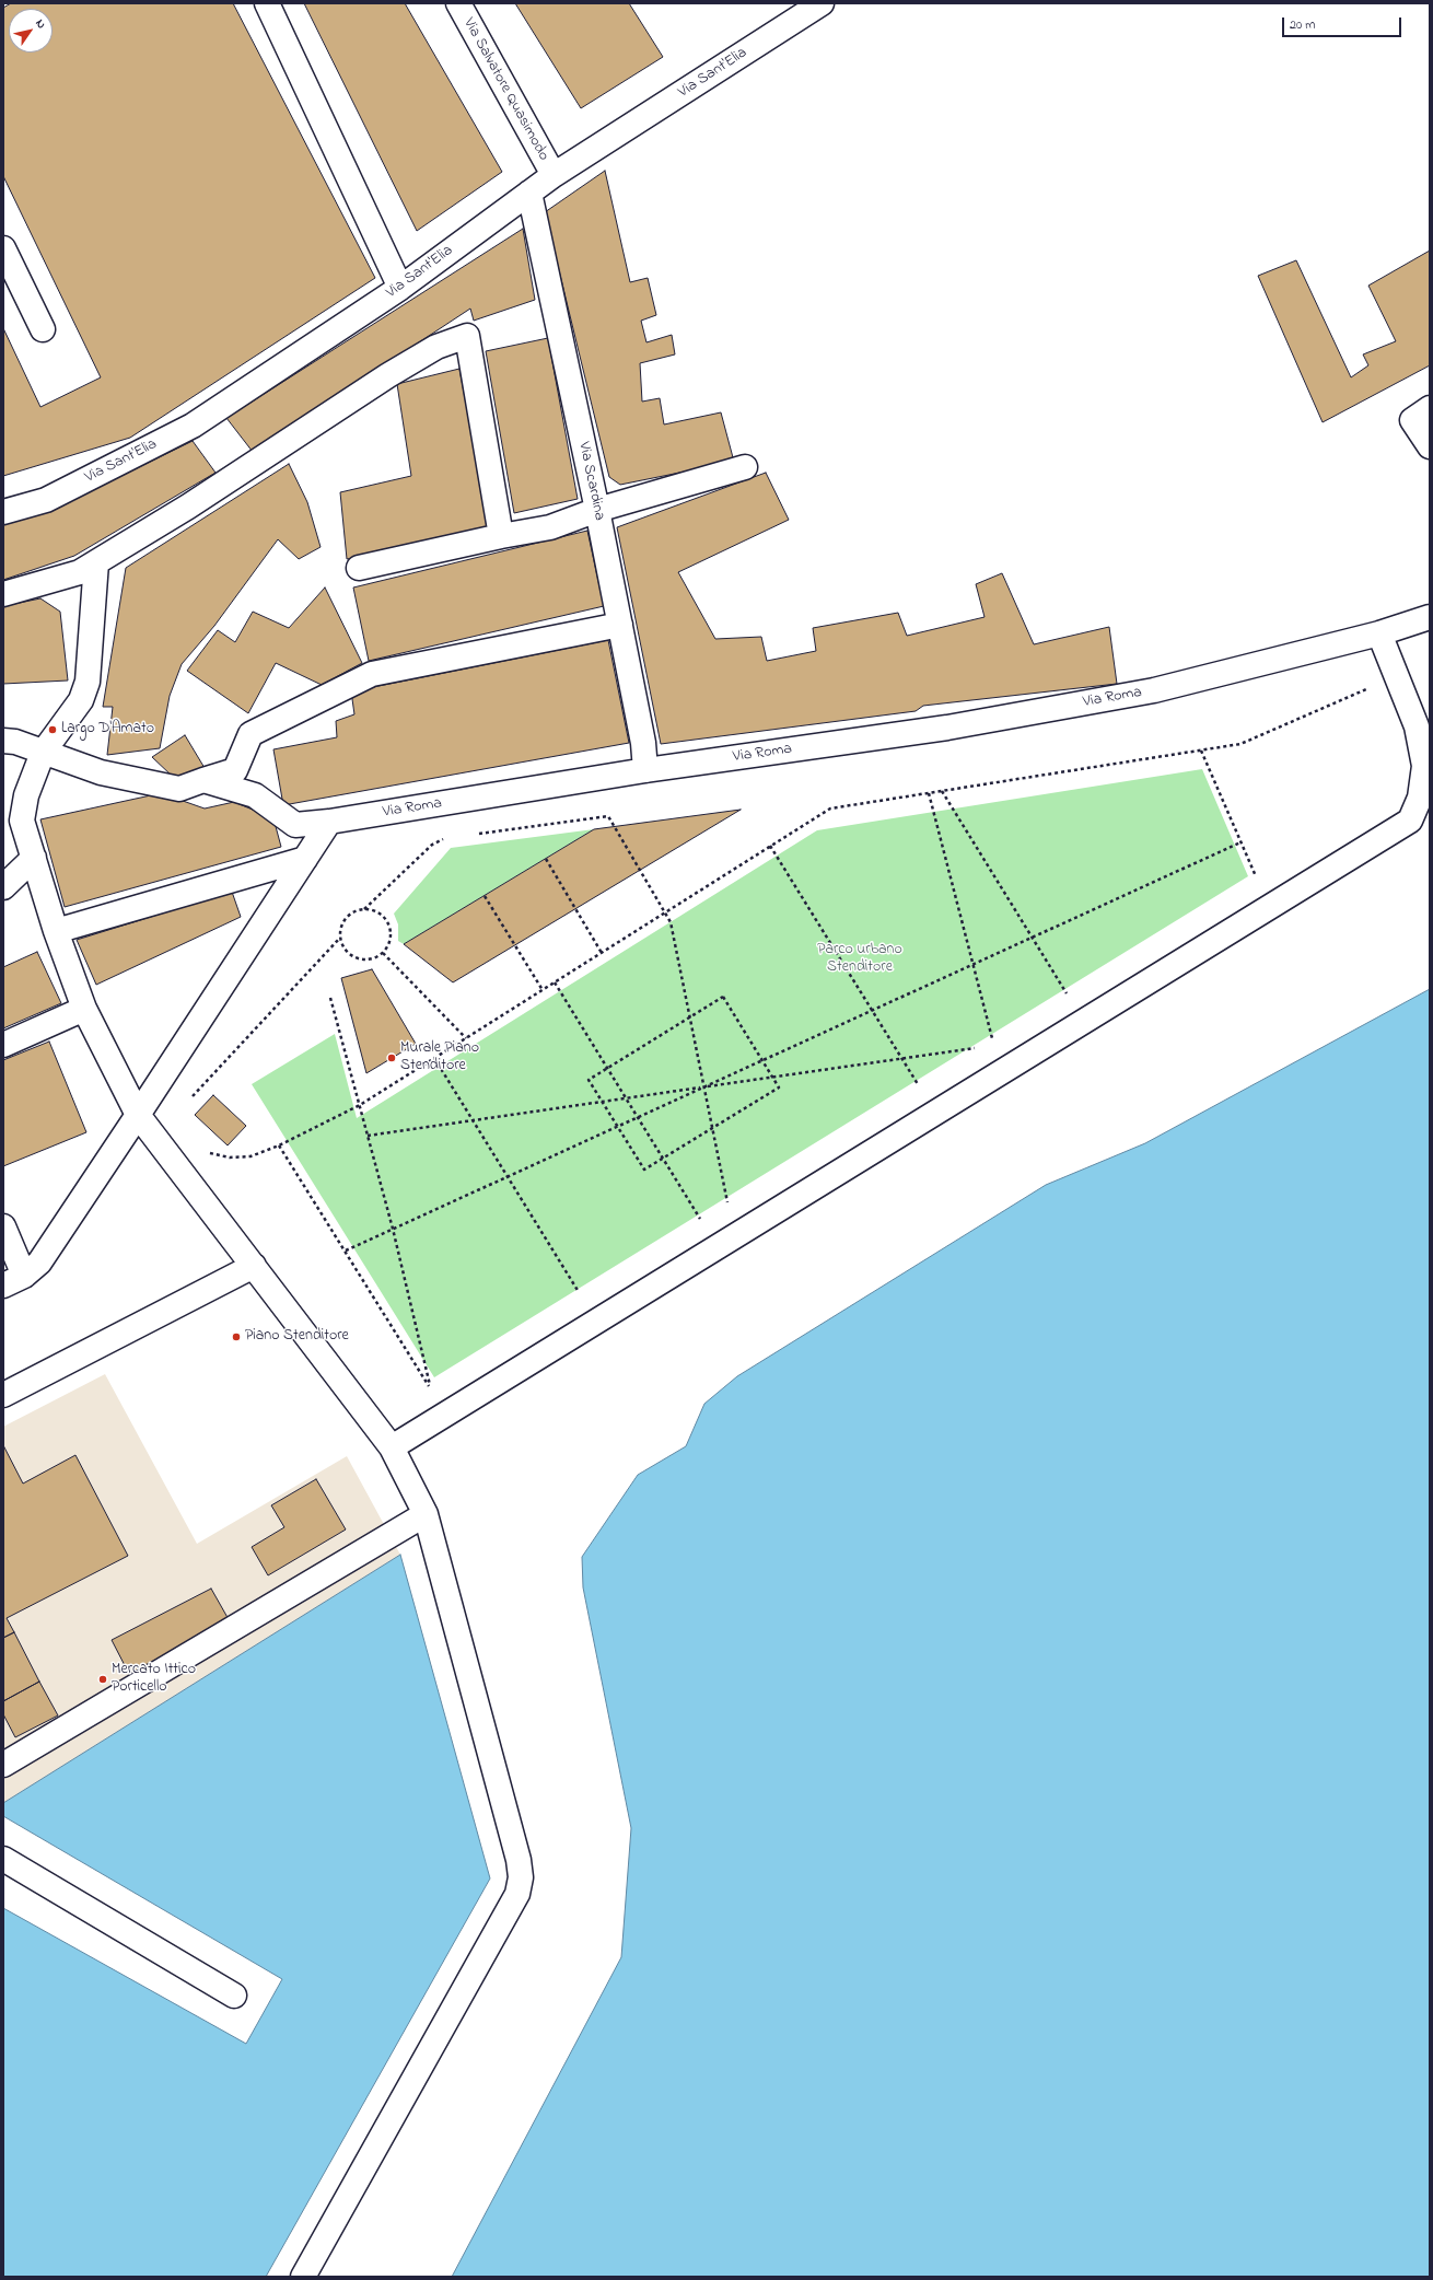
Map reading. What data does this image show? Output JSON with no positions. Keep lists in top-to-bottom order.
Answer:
{
  "streets": {
    "street": [
      "Via Sant'Elia",
      "Via Salvatore Quasimodo",
      "Via Scardina",
      "Via Roma"
    ]
  },
  "crossings": [
    ["Via Sant'Elia", "Via Salvatore Quasimodo"],
    ["Via Sant'Elia", "Via Scardina"],
    ["Via Scardina", "Via Roma"]
  ],
  "parks": ["Parco urbano Stenditore"],
  "places": [
    "Largo D'Amato",
    "Murale Piano Stenditore",
    "Piano Stenditore",
    "Mercato Ittico Porticello"
  ],
  "scale_bar": "20 m",
  "north": "top right"
}
